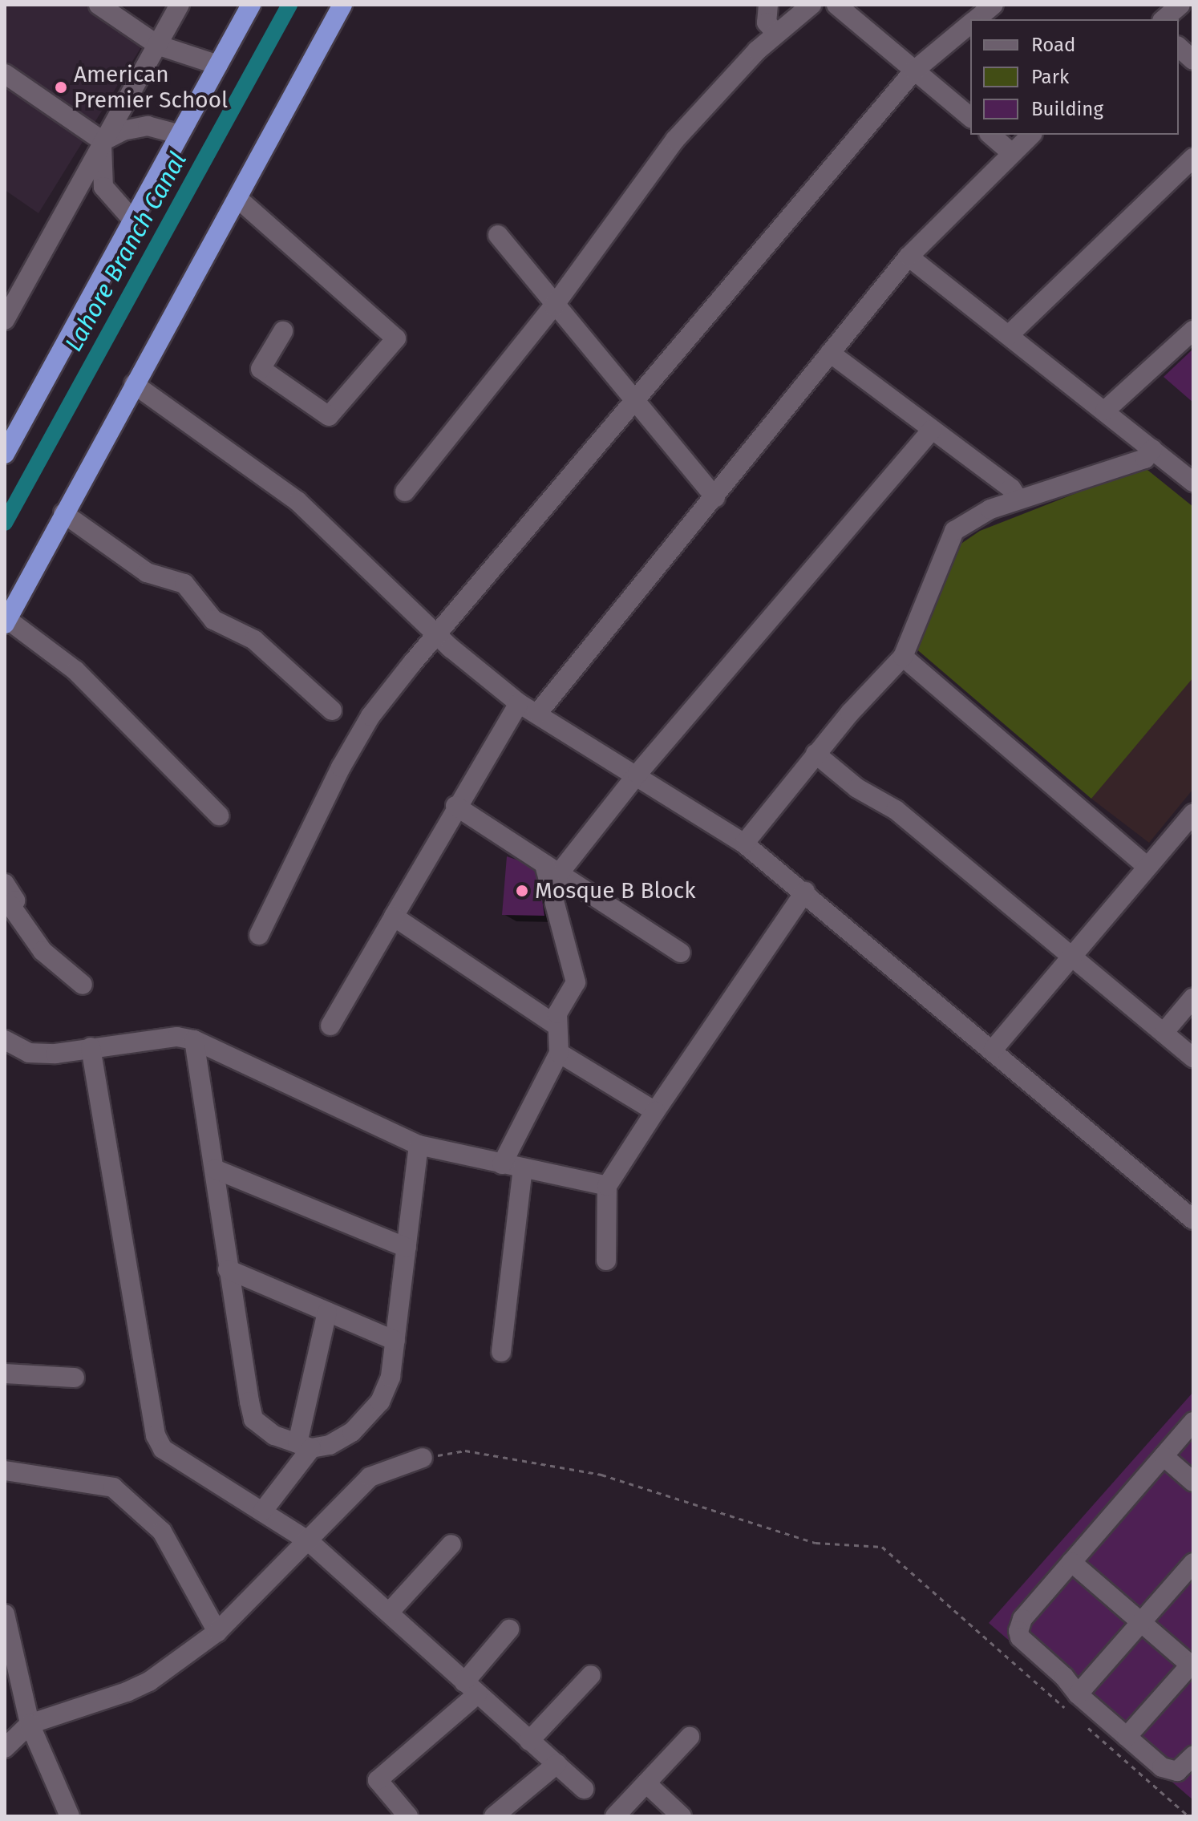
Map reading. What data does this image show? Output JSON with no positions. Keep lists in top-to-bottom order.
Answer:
{
  "water": ["Lahore Branch Canal"],
  "places": ["American Premier School", "Mosque B Block"],
  "legend": ["Road", "Park", "Building"]
}
